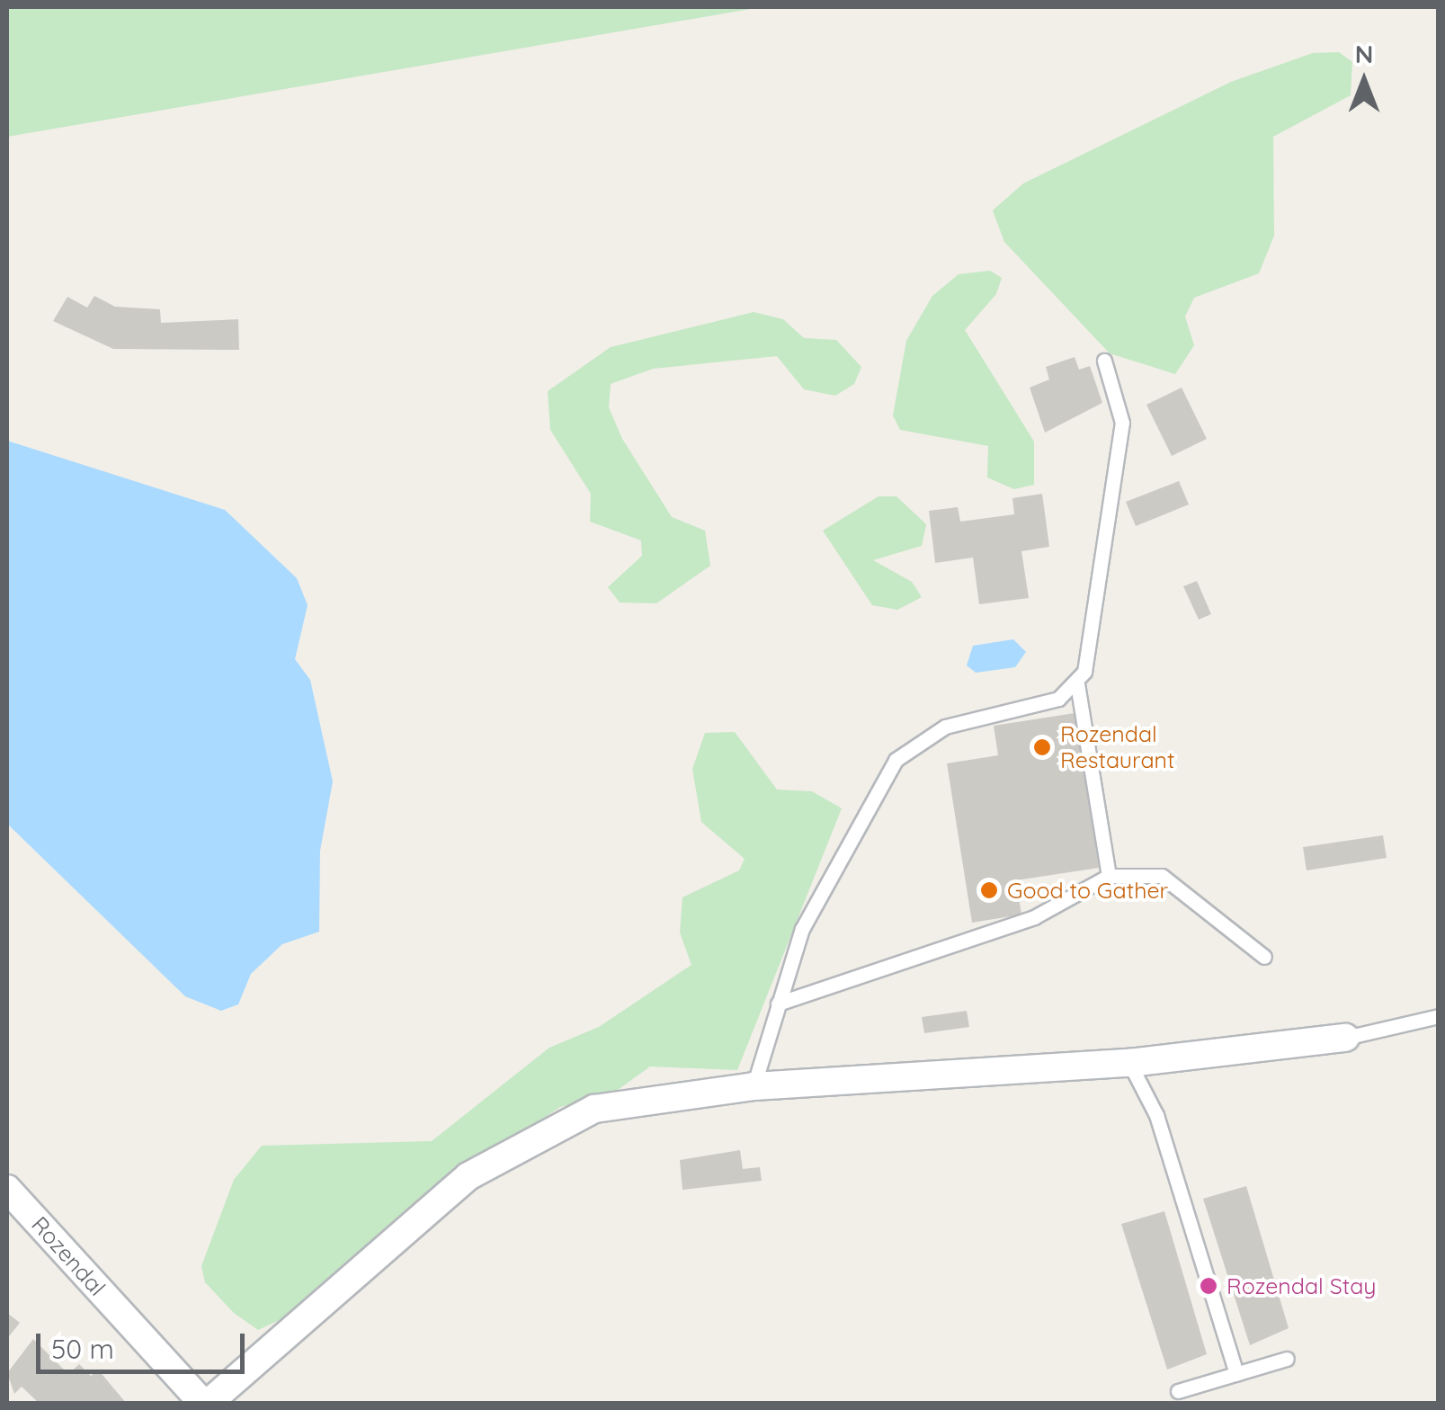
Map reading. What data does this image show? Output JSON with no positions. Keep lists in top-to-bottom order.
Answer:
{
  "streets": {
    "street": ["Rozendal"]
  },
  "places": ["Rozendal Restaurant", "Good to Gather", "Rozendal Stay"],
  "scale_bar": "50 m",
  "north": "top"
}
